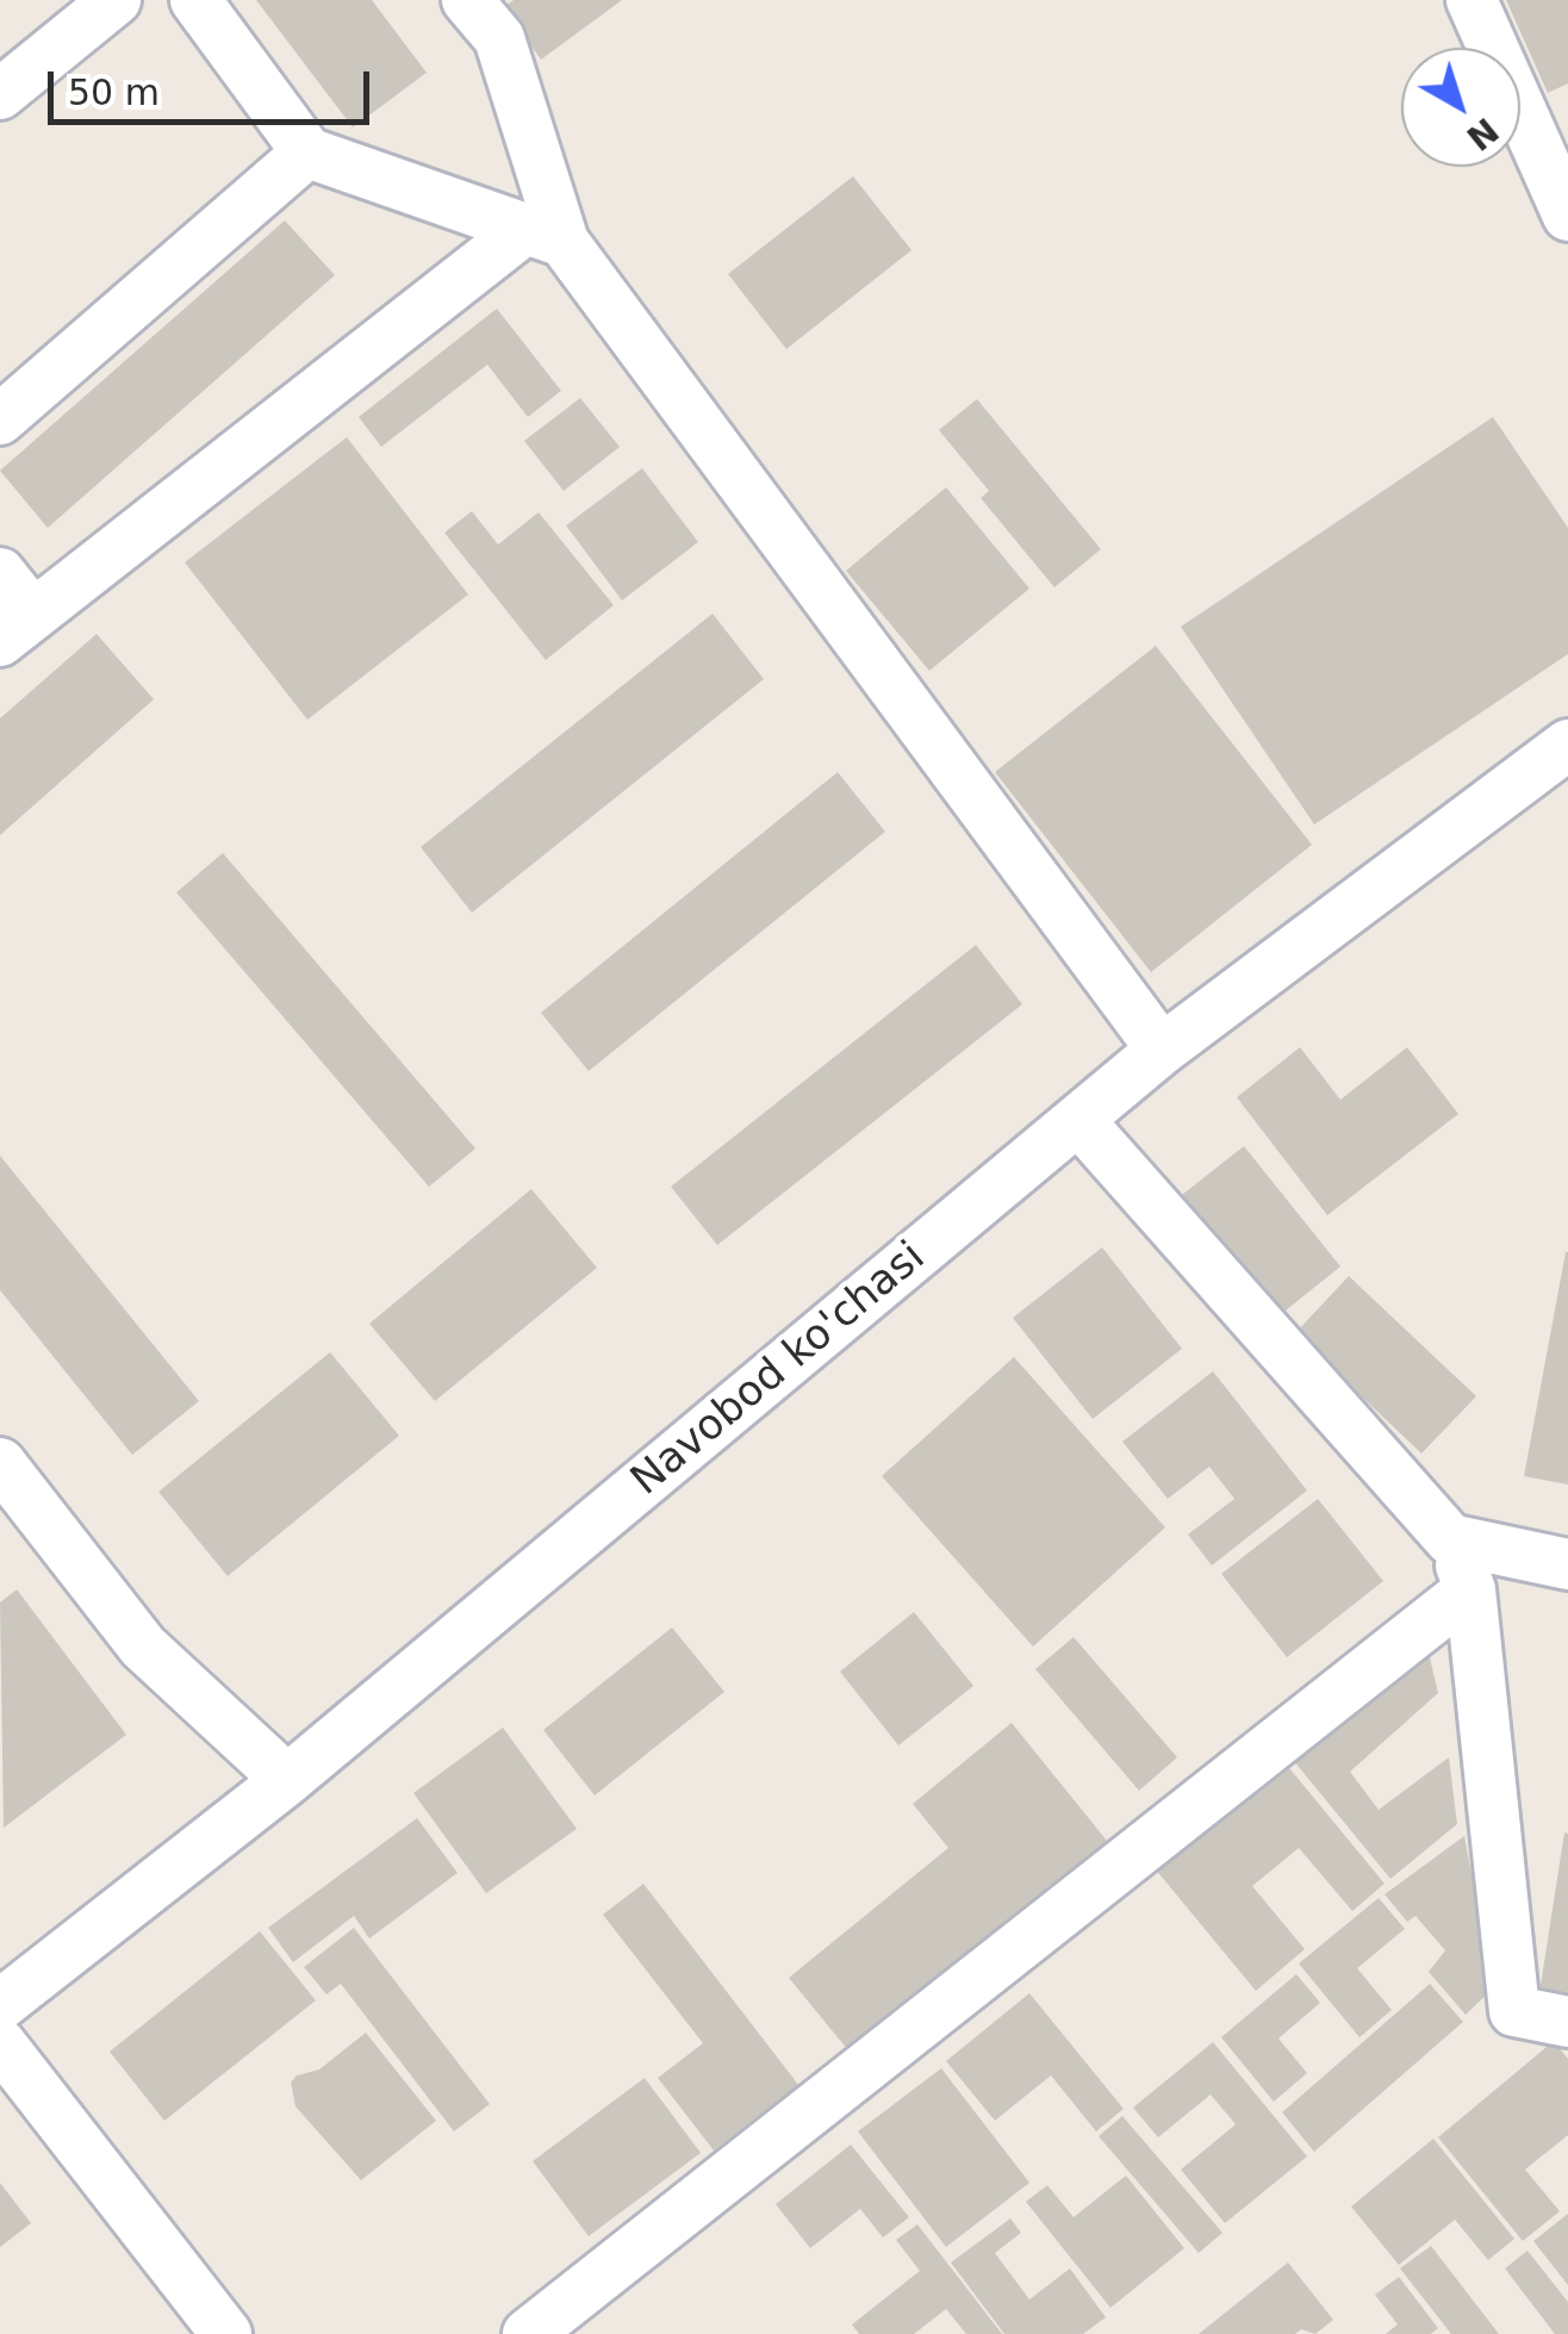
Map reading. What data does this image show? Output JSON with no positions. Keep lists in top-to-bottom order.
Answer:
{
  "streets": {
    "street": ["Navobod ko'chasi"]
  },
  "scale_bar": "50 m",
  "north": "bottom right"
}
